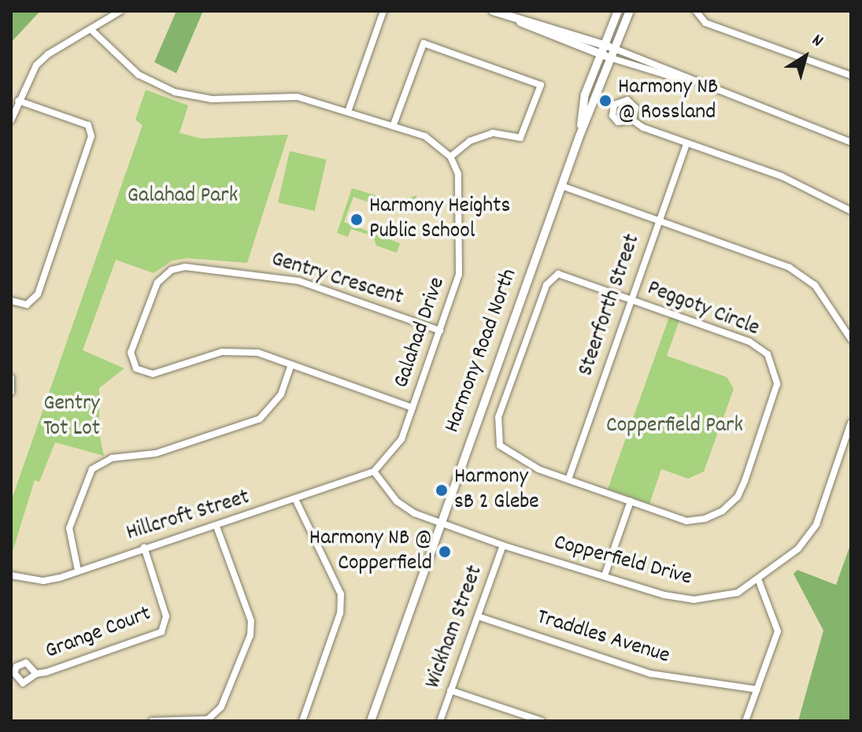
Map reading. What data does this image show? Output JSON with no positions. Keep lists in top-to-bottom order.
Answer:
{
  "streets": {
    "main road": ["Harmony Road North"],
    "street": [
      "Gentry Crescent",
      "Steerforth Street",
      "Peggoty Circle",
      "Galahad Drive",
      "Hillcroft Street",
      "Copperfield Drive",
      "Wickham Street",
      "Grange Court",
      "Traddles Avenue"
    ]
  },
  "crossings": [
    ["Gentry Crescent", "Galahad Drive"],
    ["Steerforth Street", "Peggoty Circle"],
    ["Galahad Drive", "Hillcroft Street"],
    ["Galahad Drive", "Copperfield Drive"],
    ["Harmony Road North", "Copperfield Drive"],
    ["Hillcroft Street", "Copperfield Drive"],
    ["Hillcroft Street", "Grange Court"],
    ["Copperfield Drive", "Wickham Street"],
    ["Wickham Street", "Traddles Avenue"]
  ],
  "parks": ["Galahad Park", "Gentry Tot Lot", "Copperfield Park"],
  "places": [
    "Harmony NB @ Rossland",
    "Harmony Heights Public School",
    "Harmony sB 2 Glebe",
    "Harmony NB @ Copperfield"
  ],
  "north": "top right"
}
